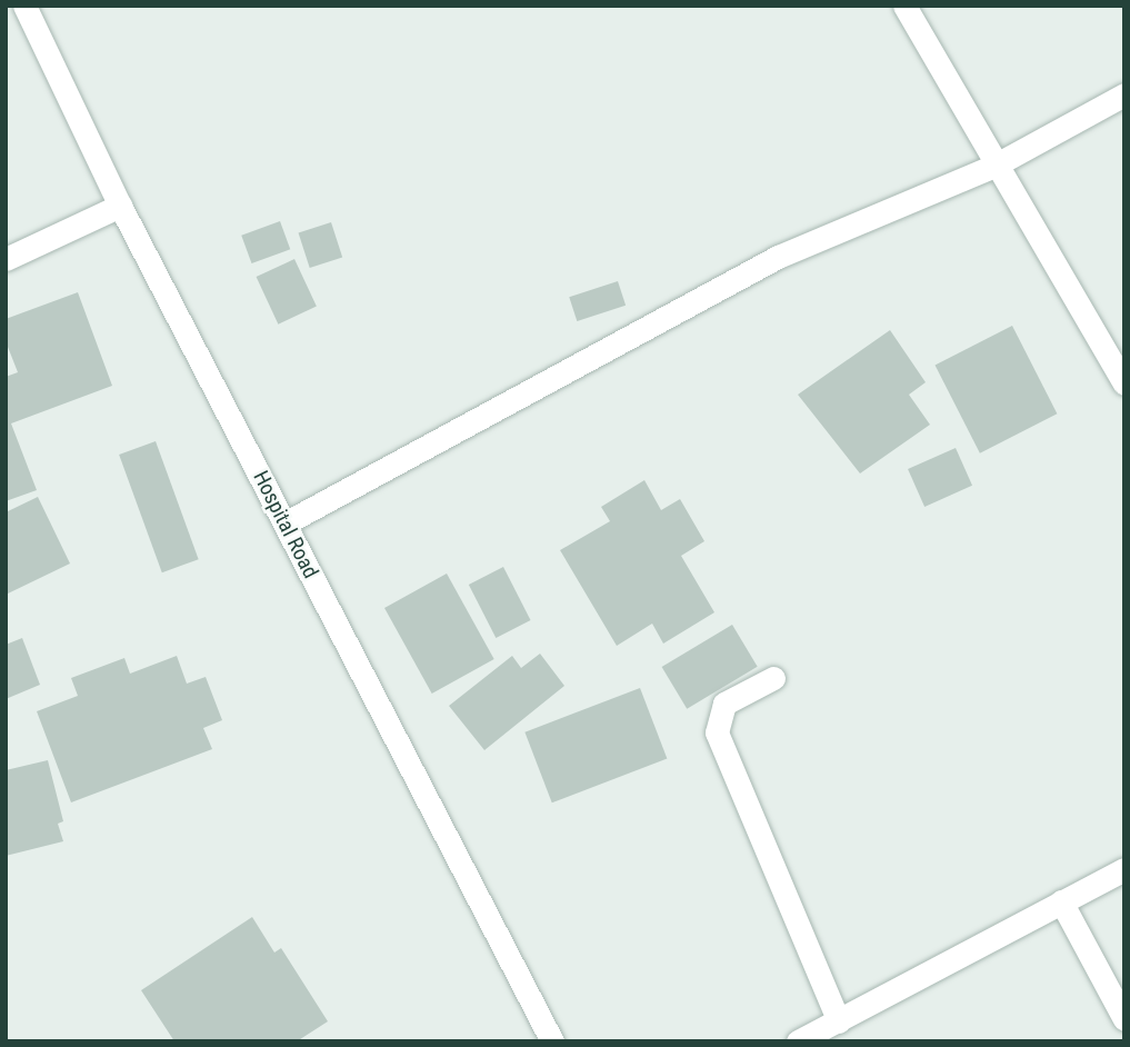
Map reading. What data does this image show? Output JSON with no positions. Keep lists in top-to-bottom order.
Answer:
{
  "streets": {
    "street": ["Hospital Road"]
  }
}
